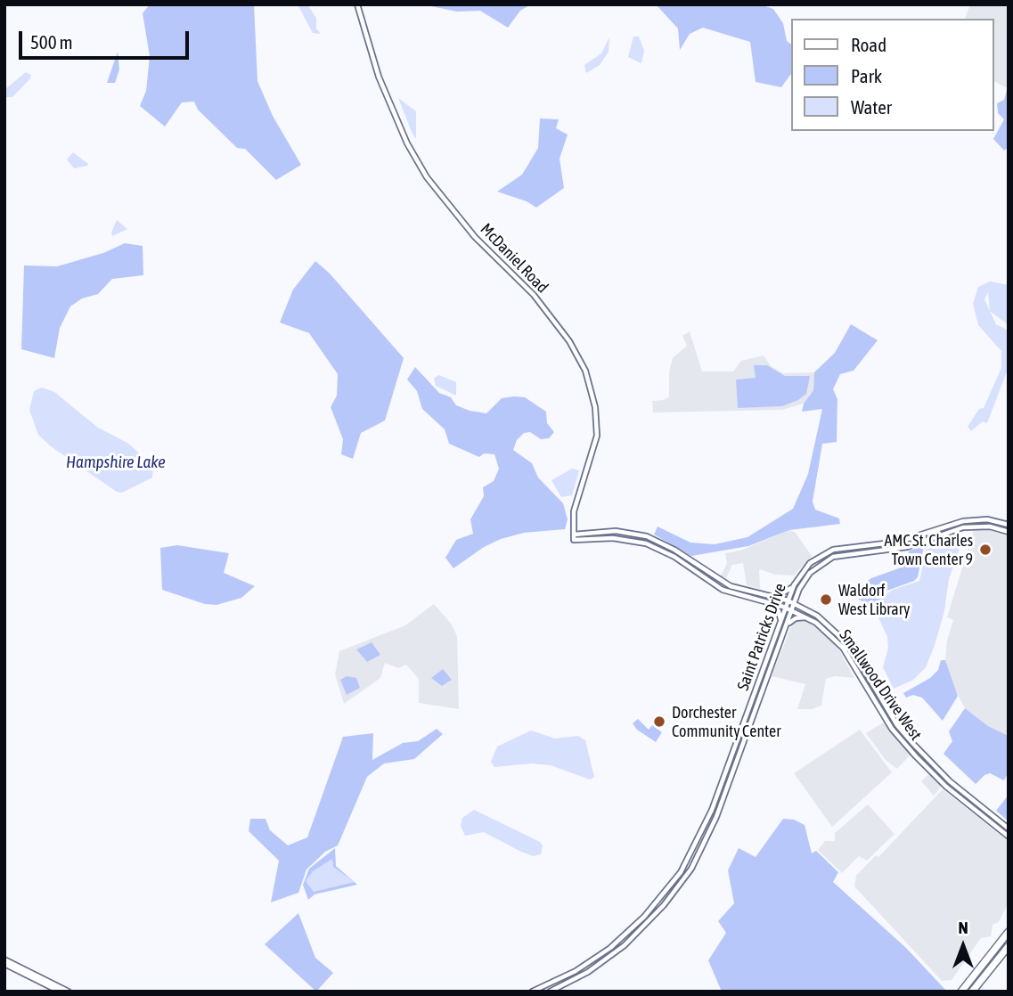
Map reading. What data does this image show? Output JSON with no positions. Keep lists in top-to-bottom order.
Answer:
{
  "streets": {
    "main road": ["McDaniel Road", "Saint Patricks Drive", "Smallwood Drive West"]
  },
  "crossings": [
    ["McDaniel Road", "Smallwood Drive West"],
    ["Saint Patricks Drive", "Smallwood Drive West"]
  ],
  "water": ["Hampshire Lake"],
  "places": ["AMC St. Charles Town Center 9", "Waldorf West Library", "Dorchester Community Center"],
  "legend": ["Road", "Park", "Water"],
  "scale_bar": "500 m",
  "north": "top"
}
